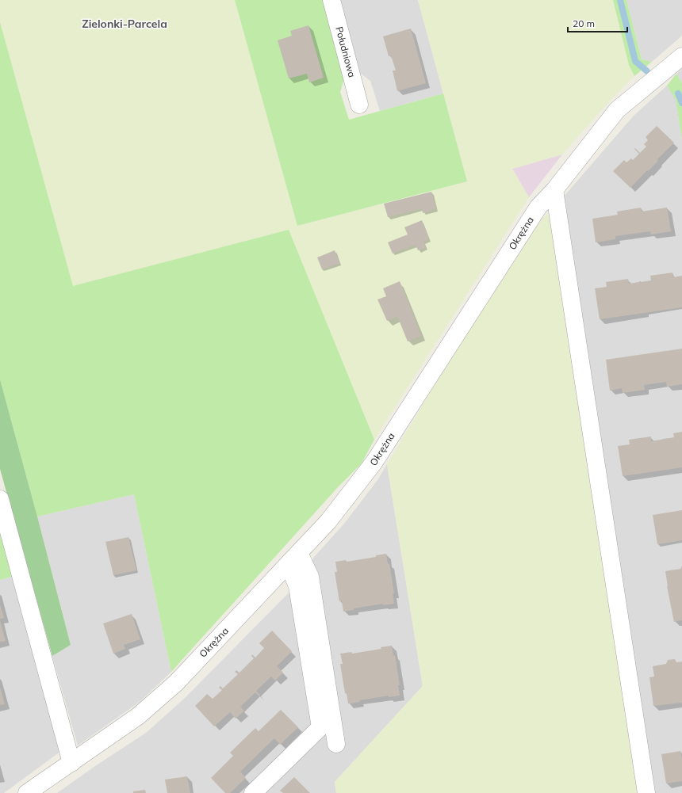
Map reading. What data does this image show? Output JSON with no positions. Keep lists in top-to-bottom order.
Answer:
{
  "streets": {
    "street": ["Południowa", "Okrężna"]
  },
  "districts": ["Zielonki-Parcela"],
  "scale_bar": "20 m"
}
